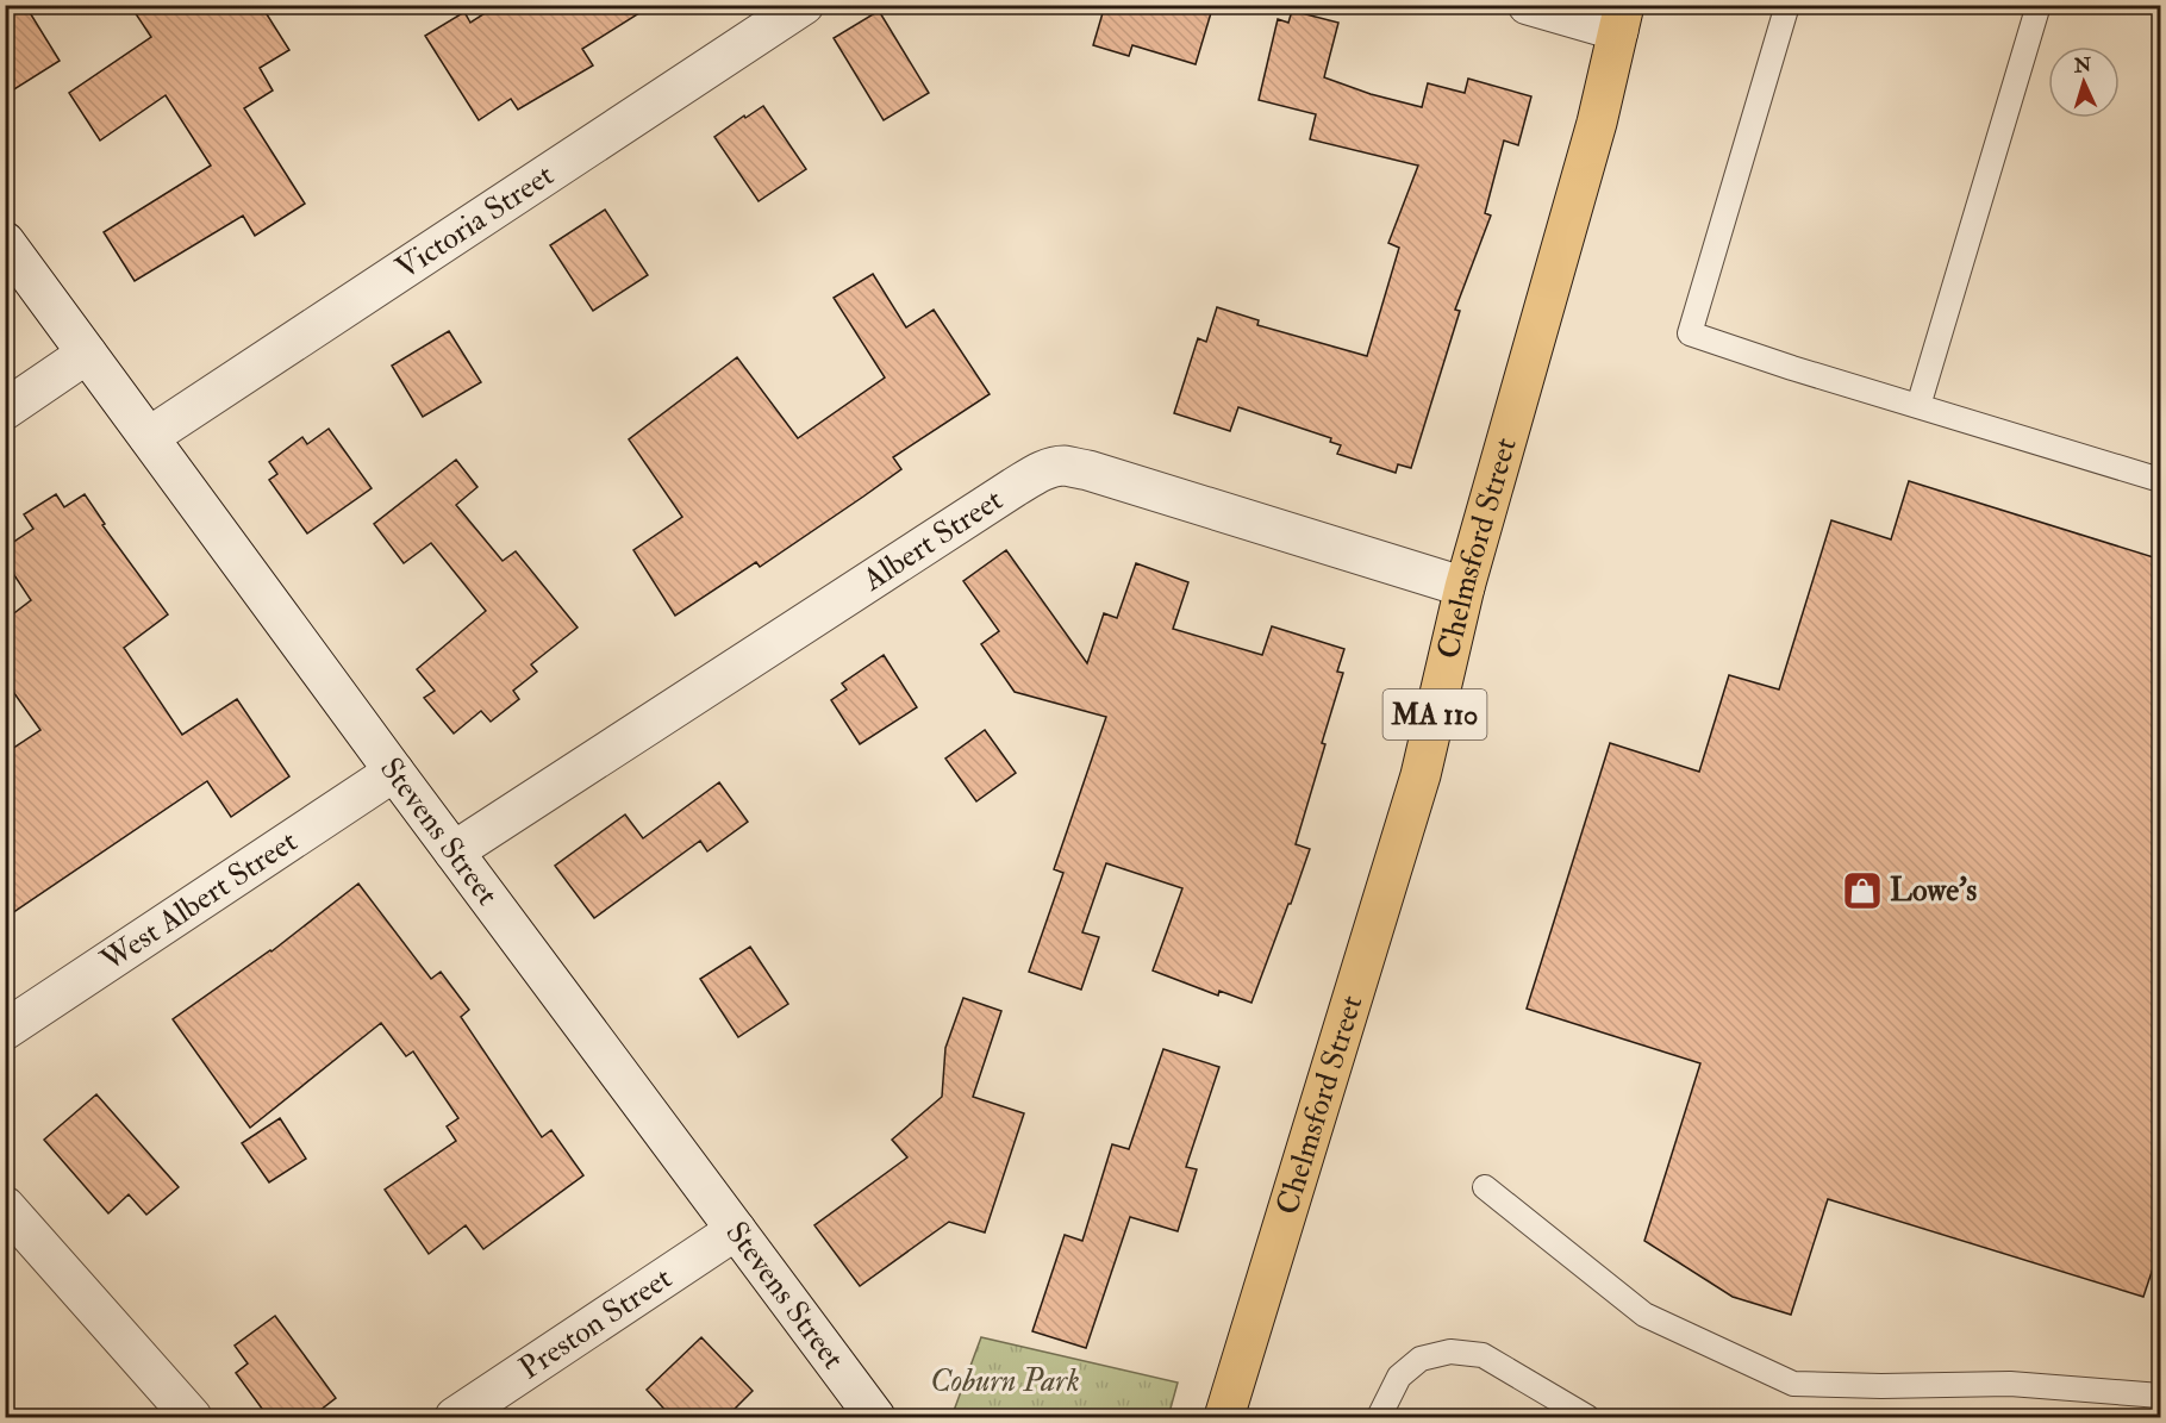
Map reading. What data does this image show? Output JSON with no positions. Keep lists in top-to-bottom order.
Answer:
{
  "streets": {
    "main road": ["Chelmsford Street", "MA 110"],
    "street": [
      "Victoria Street",
      "Albert Street",
      "Stevens Street",
      "West Albert Street",
      "Preston Street"
    ]
  },
  "crossings": [
    ["Victoria Street", "Stevens Street"],
    ["Albert Street", "Chelmsford Street"],
    ["Albert Street", "Stevens Street"],
    ["Stevens Street", "West Albert Street"],
    ["Stevens Street", "Preston Street"]
  ],
  "parks": ["Coburn Park"],
  "places": {
    "shop": ["Lowe's"]
  },
  "north": "top"
}
